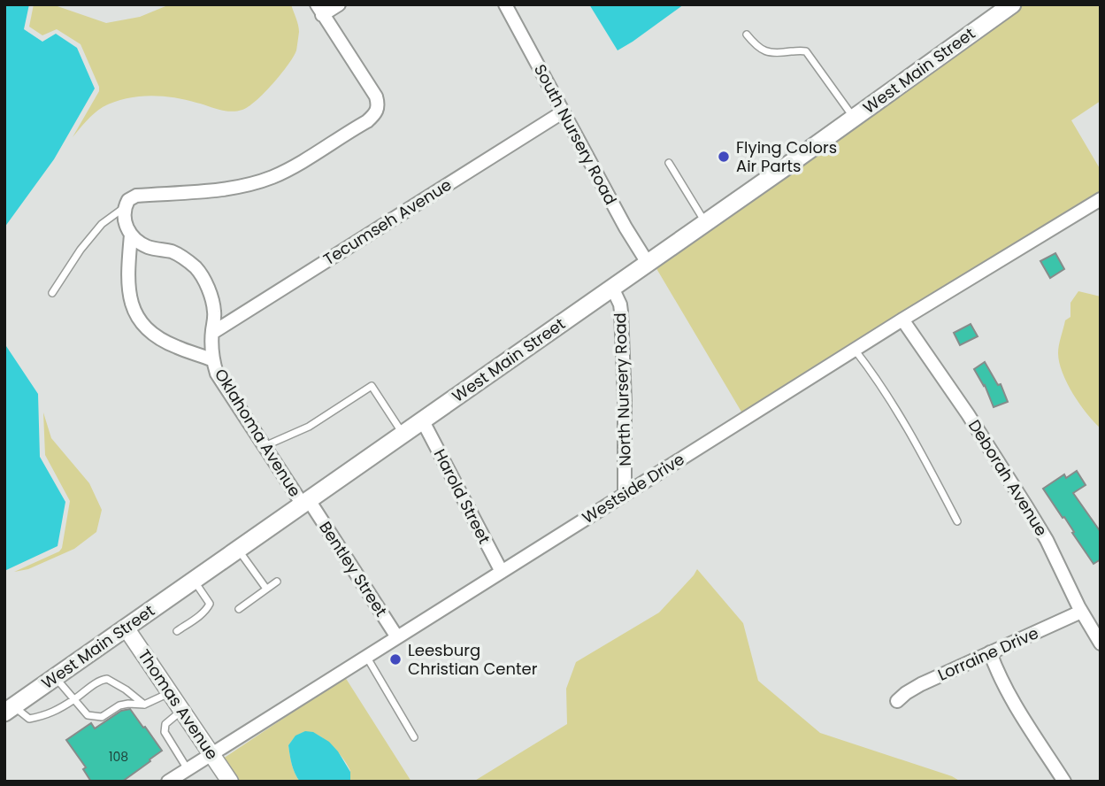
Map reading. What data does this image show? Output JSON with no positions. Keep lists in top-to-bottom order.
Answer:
{
  "streets": {
    "main road": ["West Main Street"],
    "street": [
      "South Nursery Road",
      "Tecumseh Avenue",
      "North Nursery Road",
      "Oklahoma Avenue",
      "Deborah Avenue",
      "Westside Drive",
      "Harold Street",
      "Bentley Street",
      "Lorraine Drive",
      "Thomas Avenue"
    ]
  },
  "crossings": [
    ["West Main Street", "South Nursery Road"],
    ["West Main Street", "North Nursery Road"],
    ["West Main Street", "Oklahoma Avenue"],
    ["West Main Street", "Harold Street"],
    ["West Main Street", "Bentley Street"],
    ["West Main Street", "Thomas Avenue"],
    ["South Nursery Road", "Tecumseh Avenue"],
    ["North Nursery Road", "Westside Drive"],
    ["Oklahoma Avenue", "Bentley Street"],
    ["Deborah Avenue", "Westside Drive"],
    ["Deborah Avenue", "Lorraine Drive"],
    ["Westside Drive", "Harold Street"],
    ["Westside Drive", "Bentley Street"],
    ["Westside Drive", "Thomas Avenue"]
  ],
  "places": ["Flying Colors Air Parts", "Leesburg Christian Center"],
  "house_numbers": ["108"]
}
